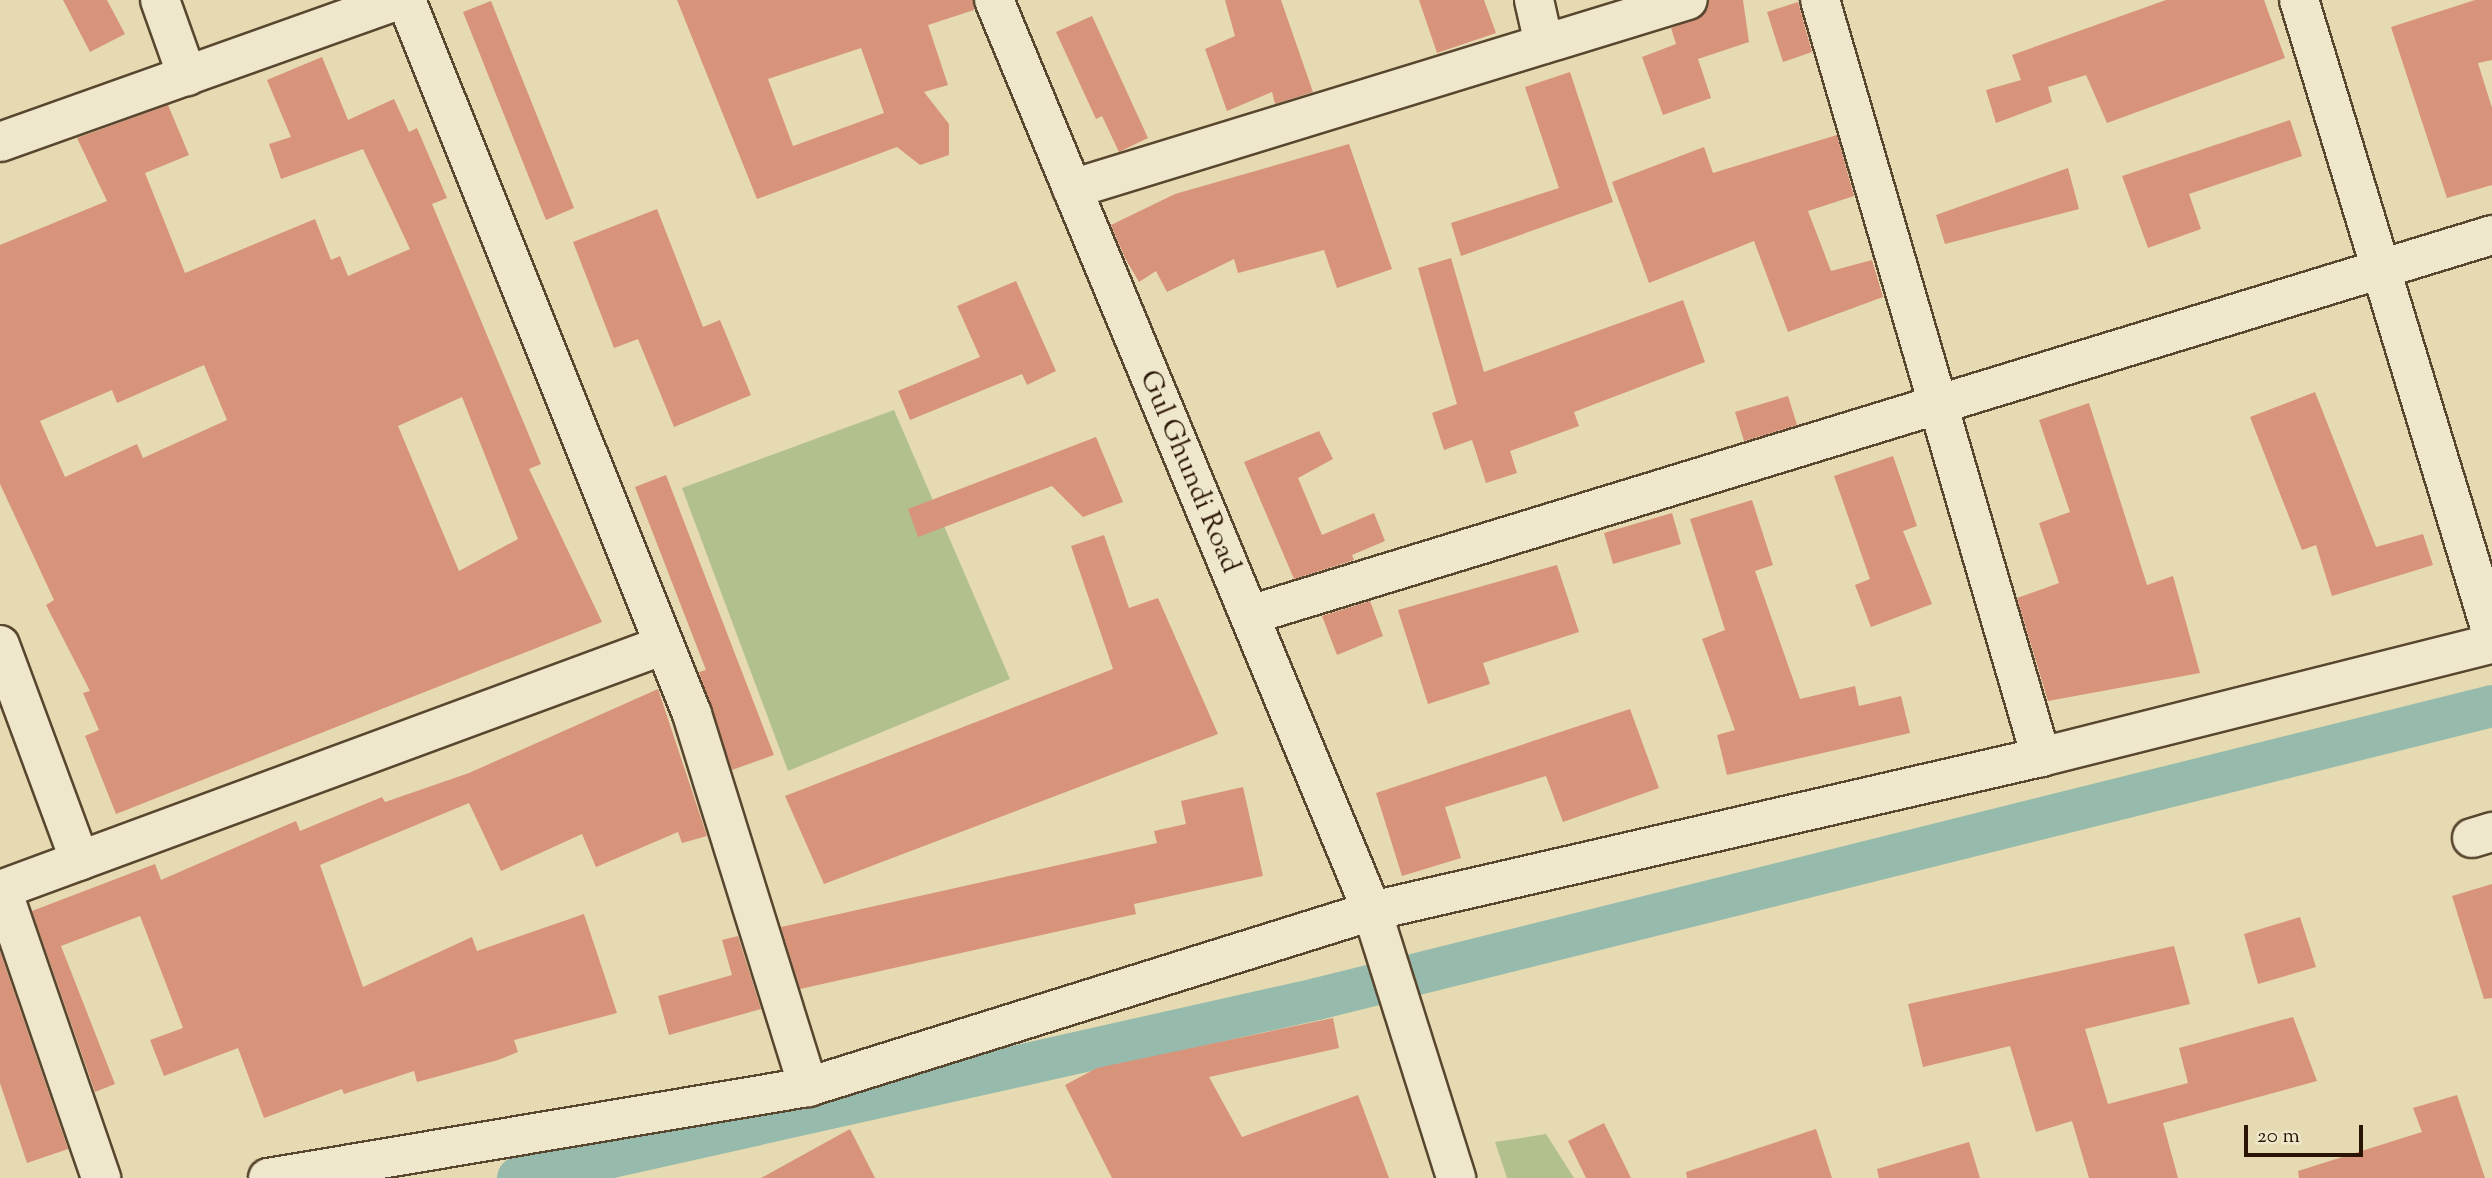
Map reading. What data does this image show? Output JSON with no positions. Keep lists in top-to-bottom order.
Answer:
{
  "streets": {
    "street": ["Gul Ghundi Road"]
  },
  "scale_bar": "20 m"
}
